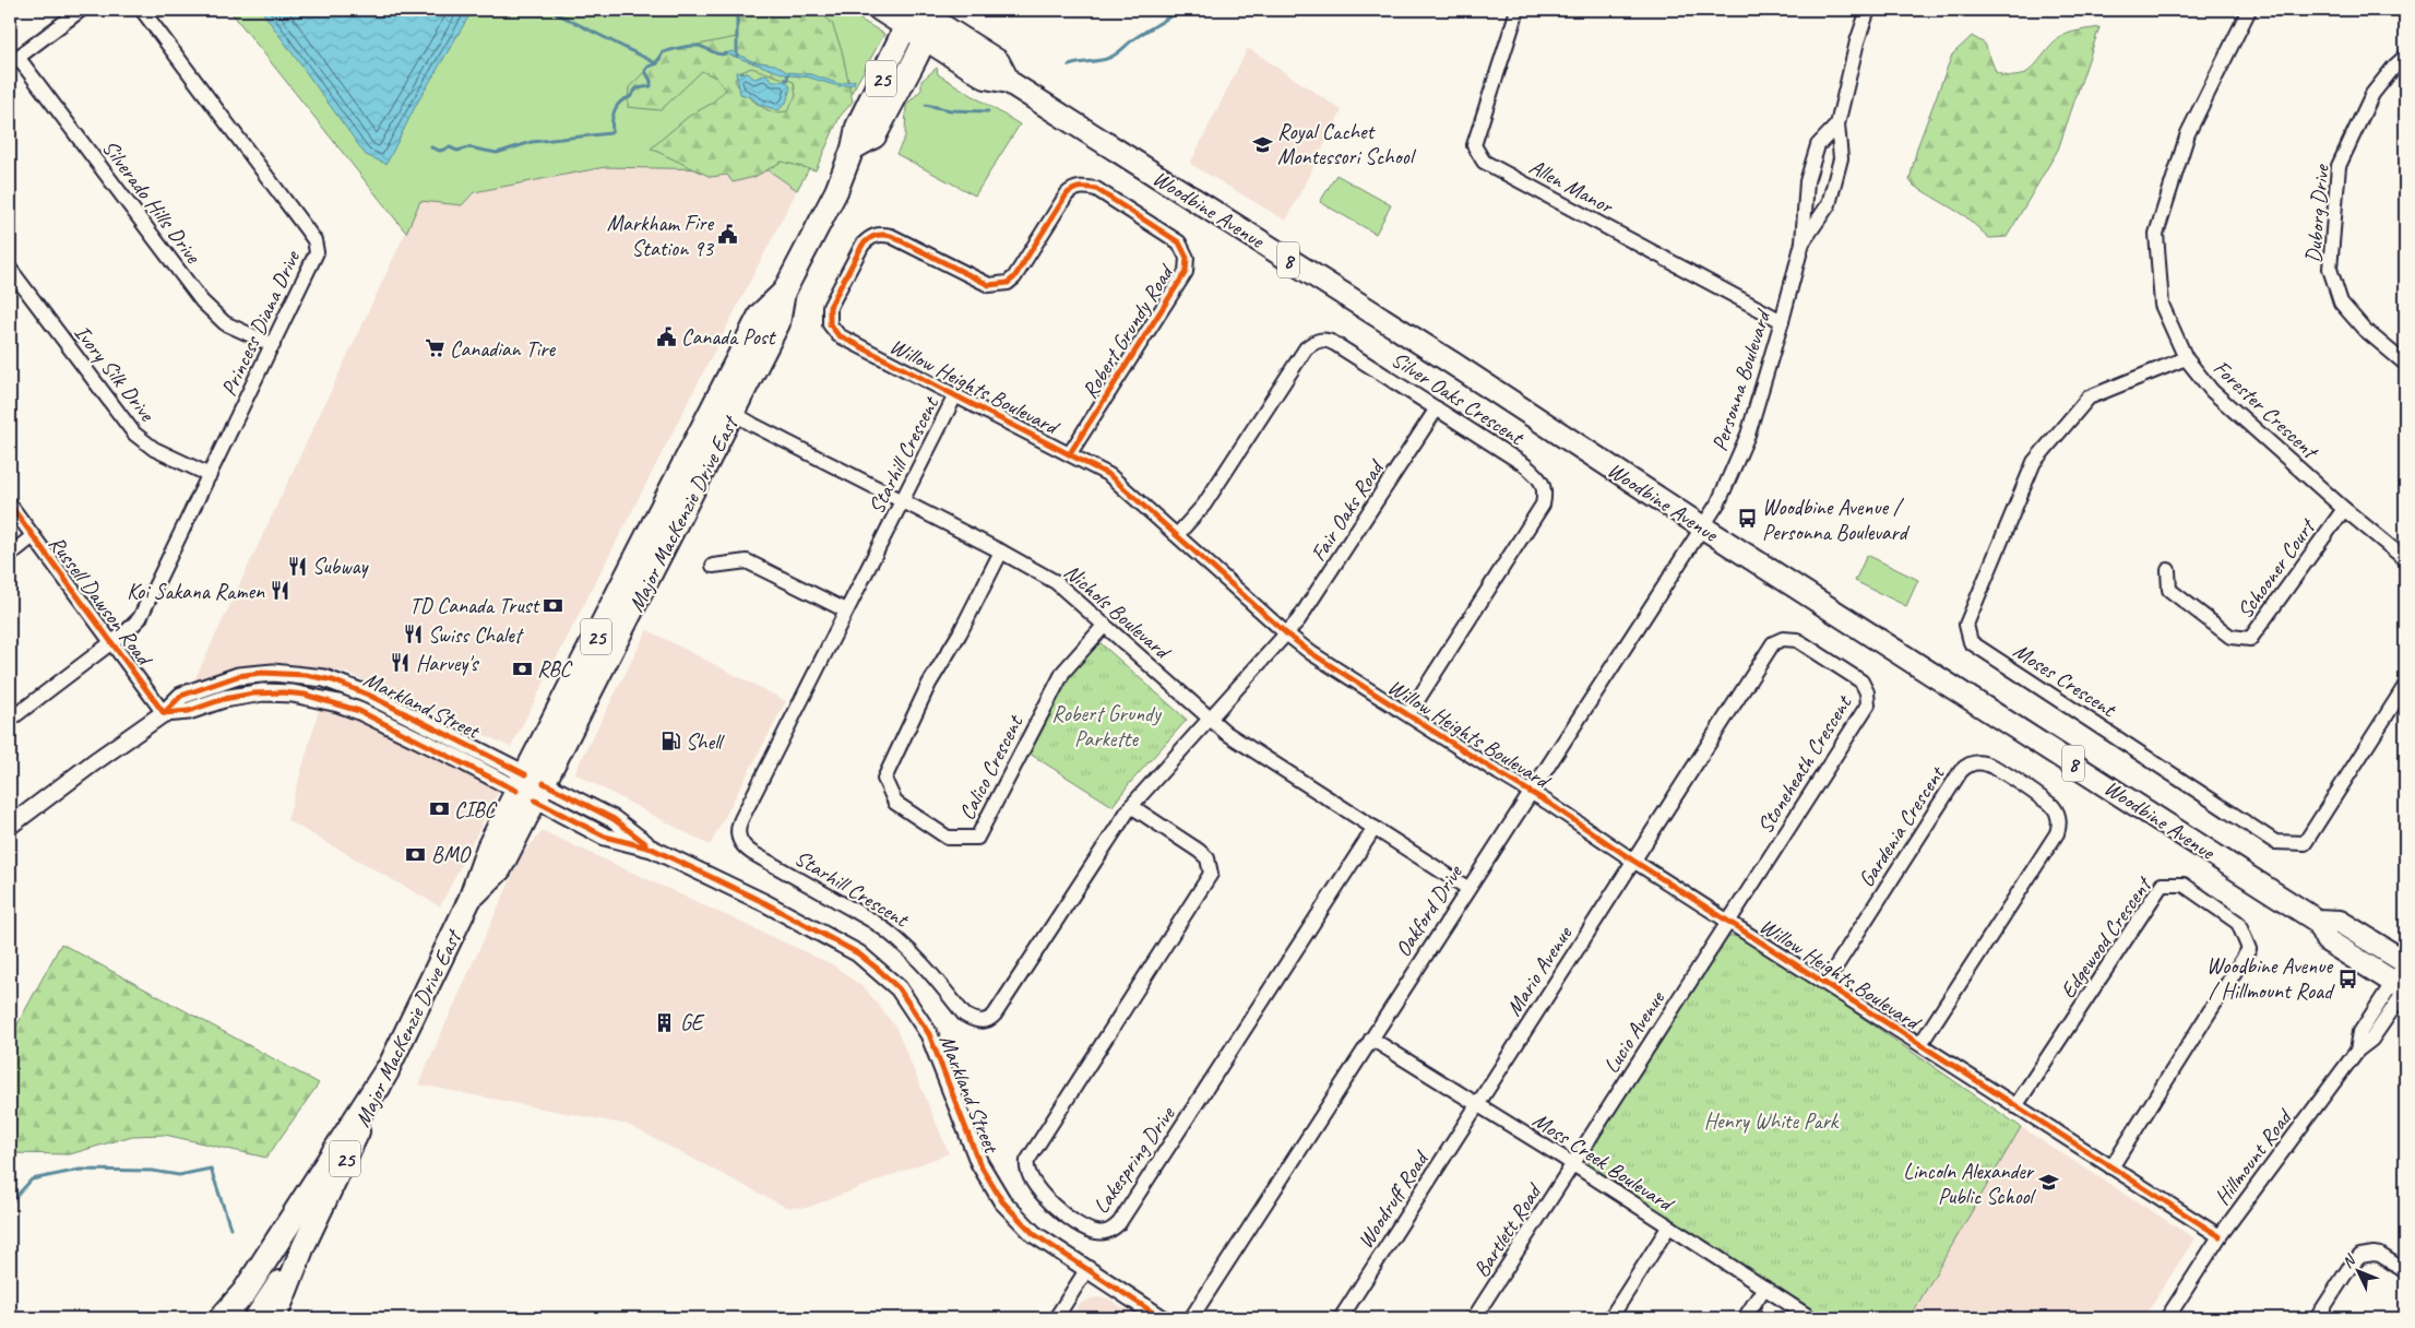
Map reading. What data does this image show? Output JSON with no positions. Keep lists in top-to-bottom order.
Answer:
{
  "streets": {
    "main road": [
      "25",
      "Woodbine Avenue",
      "8",
      "Major MacKenzie Drive East"
    ],
    "street": [
      "Allen Manor",
      "Silverado Hills Drive",
      "Duborg Drive",
      "Princess Diana Drive",
      "Robert Grundy Road",
      "Ivory Silk Drive",
      "Personna Boulevard",
      "Willow Heights Boulevard",
      "Silver Oaks Crescent",
      "Forester Crescent",
      "Starhill Crescent",
      "Fair Oaks Road",
      "Schooner Court",
      "Russell Dawson Road",
      "Nichols Boulevard",
      "Moses Crescent",
      "Markland Street",
      "Stoneheath Crescent",
      "Calico Crescent",
      "Gardenia Crescent",
      "Oakford Drive",
      "Edgewood Crescent",
      "Mario Avenue",
      "Lucio Avenue",
      "Hillmount Road",
      "Lakespring Drive",
      "Moss Creek Boulevard",
      "Woodruff Road",
      "Bartlett Road"
    ]
  },
  "crossings": [
    ["Allen Manor", "Personna Boulevard"],
    ["Silverado Hills Drive", "Princess Diana Drive"],
    ["Woodbine Avenue", "Personna Boulevard"],
    ["Woodbine Avenue", "Major MacKenzie Drive East"],
    ["Woodbine Avenue", "Oakford Drive"],
    ["Woodbine Avenue", "Hillmount Road"],
    ["Princess Diana Drive", "Ivory Silk Drive"],
    ["Princess Diana Drive", "Russell Dawson Road"],
    ["Robert Grundy Road", "Willow Heights Boulevard"],
    ["Personna Boulevard", "Oakford Drive"],
    ["Willow Heights Boulevard", "Silver Oaks Crescent"],
    ["Willow Heights Boulevard", "Starhill Crescent"],
    ["Willow Heights Boulevard", "Fair Oaks Road"],
    ["Willow Heights Boulevard", "Stoneheath Crescent"],
    ["Willow Heights Boulevard", "Gardenia Crescent"],
    ["Willow Heights Boulevard", "Oakford Drive"],
    ["Willow Heights Boulevard", "Edgewood Crescent"],
    ["Willow Heights Boulevard", "Mario Avenue"],
    ["Willow Heights Boulevard", "Lucio Avenue"],
    ["Willow Heights Boulevard", "Hillmount Road"],
    ["Silver Oaks Crescent", "Fair Oaks Road"],
    ["Forester Crescent", "Schooner Court"],
    ["Forester Crescent", "Moses Crescent"],
    ["Starhill Crescent", "Fair Oaks Road"],
    ["Starhill Crescent", "Nichols Boulevard"],
    ["Starhill Crescent", "Lakespring Drive"],
    ["Major MacKenzie Drive East", "Nichols Boulevard"],
    ["Major MacKenzie Drive East", "Markland Street"],
    ["Russell Dawson Road", "Markland Street"],
    ["Nichols Boulevard", "Calico Crescent"],
    ["Nichols Boulevard", "Oakford Drive"],
    ["Nichols Boulevard", "Lakespring Drive"],
    ["Stoneheath Crescent", "Mario Avenue"],
    ["Stoneheath Crescent", "Lucio Avenue"],
    ["Oakford Drive", "Moss Creek Boulevard"],
    ["Mario Avenue", "Moss Creek Boulevard"],
    ["Mario Avenue", "Woodruff Road"],
    ["Lucio Avenue", "Moss Creek Boulevard"],
    ["Lucio Avenue", "Bartlett Road"],
    ["Moss Creek Boulevard", "Woodruff Road"],
    ["Moss Creek Boulevard", "Bartlett Road"]
  ],
  "parks": ["Robert Grundy Parkette", "Henry White Park"],
  "places": {
    "school or university": ["Royal Cachet Montessori School", "Lincoln Alexander Public School"],
    "public building": ["Markham Fire Station 93", "Canada Post"],
    "supermarket": ["Canadian Tire"],
    "bus stop": ["Woodbine Avenue / Personna Boulevard", "Woodbine Avenue / Hillmount Road"],
    "restaurant": [
      "Subway",
      "Koi Sakana Ramen",
      "Swiss Chalet",
      "Harvey's"
    ],
    "bank": [
      "TD Canada Trust",
      "RBC",
      "CIBC",
      "BMO"
    ],
    "fuel station": ["Shell"],
    "building": ["GE"]
  },
  "north": "top left"
}
